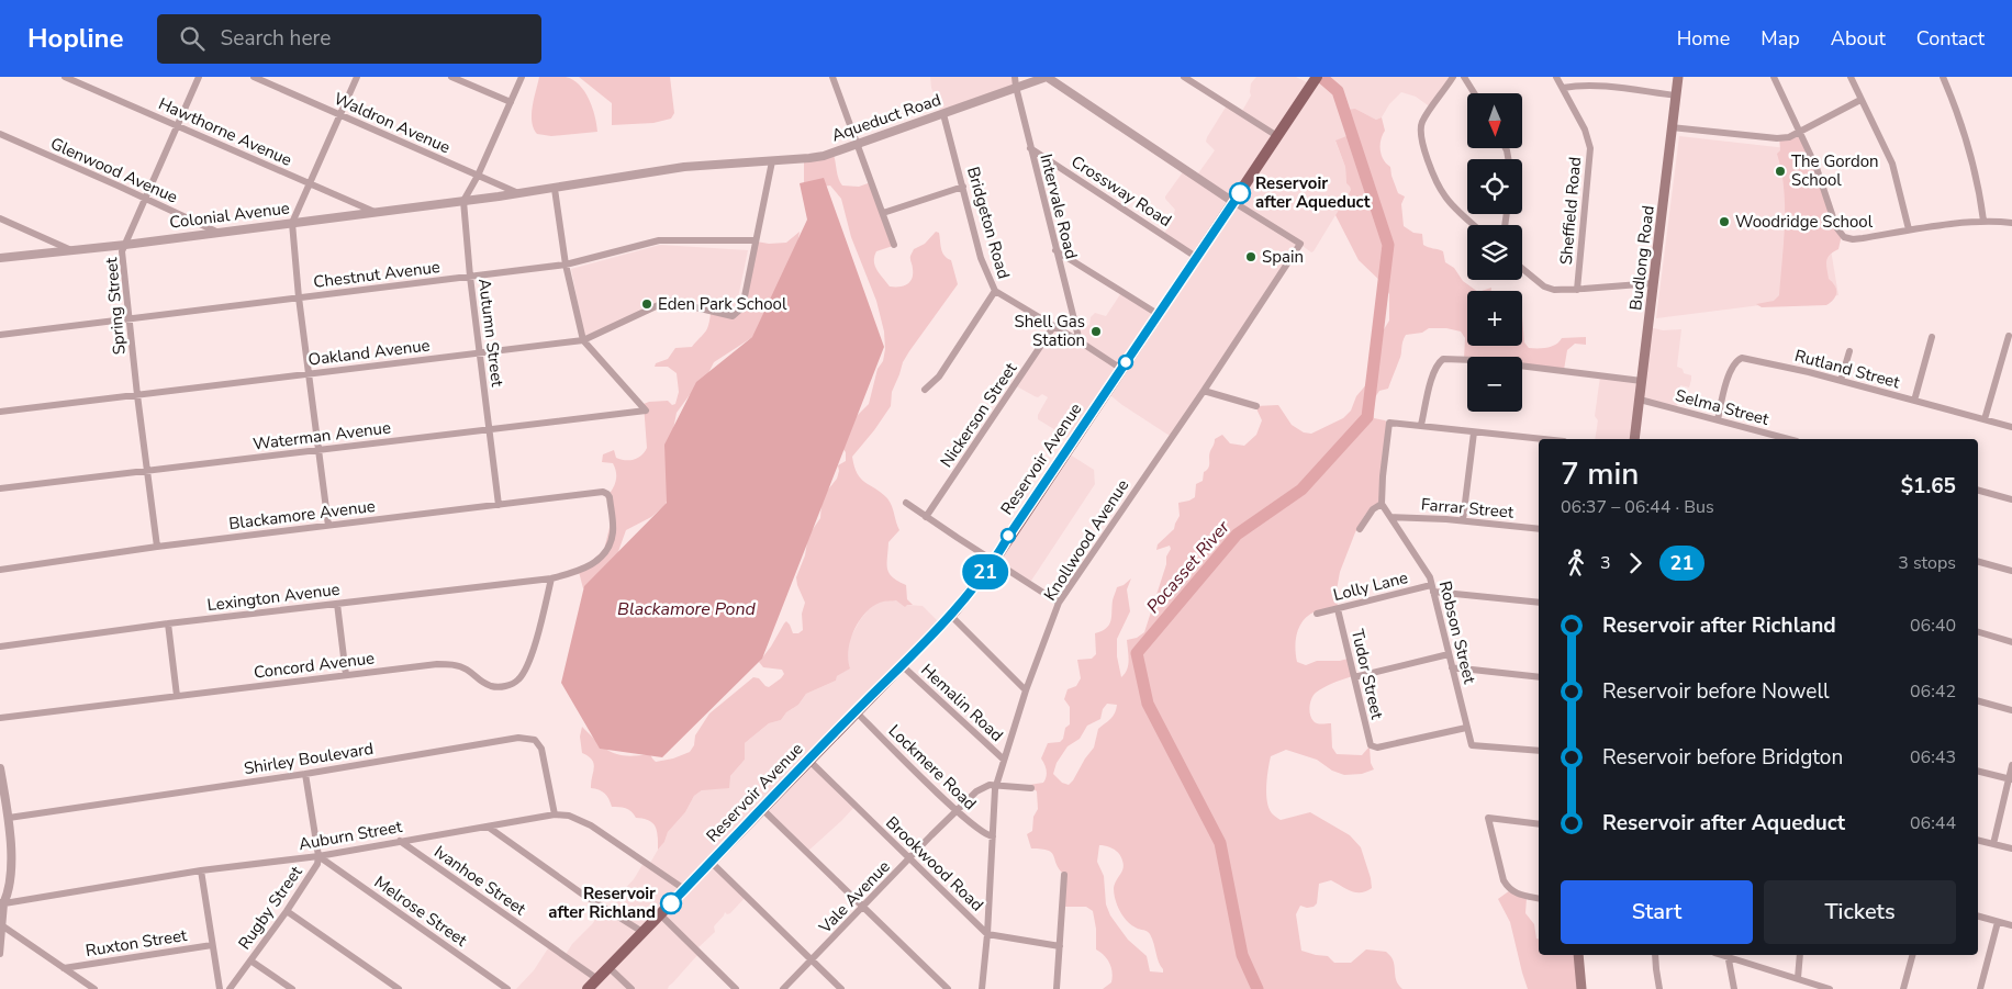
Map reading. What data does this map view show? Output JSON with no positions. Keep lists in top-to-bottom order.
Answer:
{
  "streets": {
    "main road": ["Budlong Road", "Reservoir Avenue"],
    "street": [
      "Aqueduct Road",
      "Waldron Avenue",
      "Hawthorne Avenue",
      "Glenwood Avenue",
      "Crossway Road",
      "Intervale Road",
      "Sheffield Road",
      "Colonial Avenue",
      "Bridgeton Road",
      "Chestnut Avenue",
      "Spring Street",
      "Autumn Street",
      "Oakland Avenue",
      "Rutland Street",
      "Selma Street",
      "Nickerson Street",
      "Waterman Avenue",
      "Farrar Street",
      "Blackamore Avenue",
      "Knollwood Avenue",
      "Lolly Lane",
      "Lexington Avenue",
      "Robson Street",
      "Concord Avenue",
      "Tudor Street",
      "Hemalin Road",
      "Shirley Boulevard",
      "Lockmere Road",
      "Auburn Street",
      "Brookwood Road",
      "Ivanhoe Street",
      "Vale Avenue",
      "Rugby Street",
      "Melrose Street",
      "Ruxton Street"
    ]
  },
  "crossings": [
    ["Aqueduct Road", "Waldron Avenue"],
    ["Aqueduct Road", "Intervale Road"],
    ["Aqueduct Road", "Colonial Avenue"],
    ["Aqueduct Road", "Bridgeton Road"],
    ["Aqueduct Road", "Autumn Street"],
    ["Aqueduct Road", "Reservoir Avenue"],
    ["Aqueduct Road", "Knollwood Avenue"],
    ["Hawthorne Avenue", "Colonial Avenue"],
    ["Hawthorne Avenue", "Spring Street"],
    ["Glenwood Avenue", "Colonial Avenue"],
    ["Glenwood Avenue", "Spring Street"],
    ["Crossway Road", "Intervale Road"],
    ["Crossway Road", "Reservoir Avenue"],
    ["Intervale Road", "Bridgeton Road"],
    ["Colonial Avenue", "Spring Street"],
    ["Colonial Avenue", "Autumn Street"],
    ["Bridgeton Road", "Nickerson Street"],
    ["Bridgeton Road", "Reservoir Avenue"],
    ["Budlong Road", "Selma Street"],
    ["Chestnut Avenue", "Spring Street"],
    ["Chestnut Avenue", "Autumn Street"],
    ["Chestnut Avenue", "Oakland Avenue"],
    ["Spring Street", "Oakland Avenue"],
    ["Spring Street", "Waterman Avenue"],
    ["Spring Street", "Blackamore Avenue"],
    ["Autumn Street", "Oakland Avenue"],
    ["Autumn Street", "Waterman Avenue"],
    ["Autumn Street", "Blackamore Avenue"],
    ["Oakland Avenue", "Waterman Avenue"],
    ["Rutland Street", "Selma Street"],
    ["Reservoir Avenue", "Hemalin Road"],
    ["Reservoir Avenue", "Lockmere Road"],
    ["Reservoir Avenue", "Auburn Street"],
    ["Reservoir Avenue", "Brookwood Road"],
    ["Reservoir Avenue", "Ivanhoe Street"],
    ["Farrar Street", "Robson Street"],
    ["Blackamore Avenue", "Lexington Avenue"],
    ["Knollwood Avenue", "Hemalin Road"],
    ["Knollwood Avenue", "Lockmere Road"],
    ["Knollwood Avenue", "Brookwood Road"],
    ["Knollwood Avenue", "Vale Avenue"],
    ["Lolly Lane", "Robson Street"],
    ["Lolly Lane", "Tudor Street"],
    ["Lexington Avenue", "Concord Avenue"],
    ["Robson Street", "Tudor Street"],
    ["Shirley Boulevard", "Auburn Street"],
    ["Shirley Boulevard", "Rugby Street"],
    ["Lockmere Road", "Vale Avenue"],
    ["Auburn Street", "Ivanhoe Street"],
    ["Auburn Street", "Rugby Street"],
    ["Auburn Street", "Melrose Street"],
    ["Brookwood Road", "Vale Avenue"],
    ["Rugby Street", "Melrose Street"]
  ],
  "water": ["Pocasset River", "Blackamore Pond"],
  "places": [
    "The Gordon School",
    "Reservoir after Aqueduct",
    "Woodridge School",
    "Spain",
    "Eden Park School",
    "Shell Gas Station",
    "Reservoir after Richland"
  ],
  "lines": ["bus line 21"],
  "north": "bottom",
  "page": {
    "header": "Hopline",
    "search": "Search here",
    "nav": [
      "Home",
      "Map",
      "About",
      "Contact"
    ],
    "on_map": "21",
    "map_buttons": ["+", "−"],
    "heading": ["7 min", "06:37 – 06:44 · Bus", "$1.65"],
    "legs": ["3", "21", "3 stops"],
    "list": [
      {
        "name": "Reservoir after Richland",
        "value": "06:40"
      },
      {
        "name": "Reservoir before Nowell",
        "value": "06:42"
      },
      {
        "name": "Reservoir before Bridgton",
        "value": "06:43"
      },
      {
        "name": "Reservoir after Aqueduct",
        "value": "06:44"
      }
    ],
    "buttons": ["Start", "Tickets"]
  }
}
